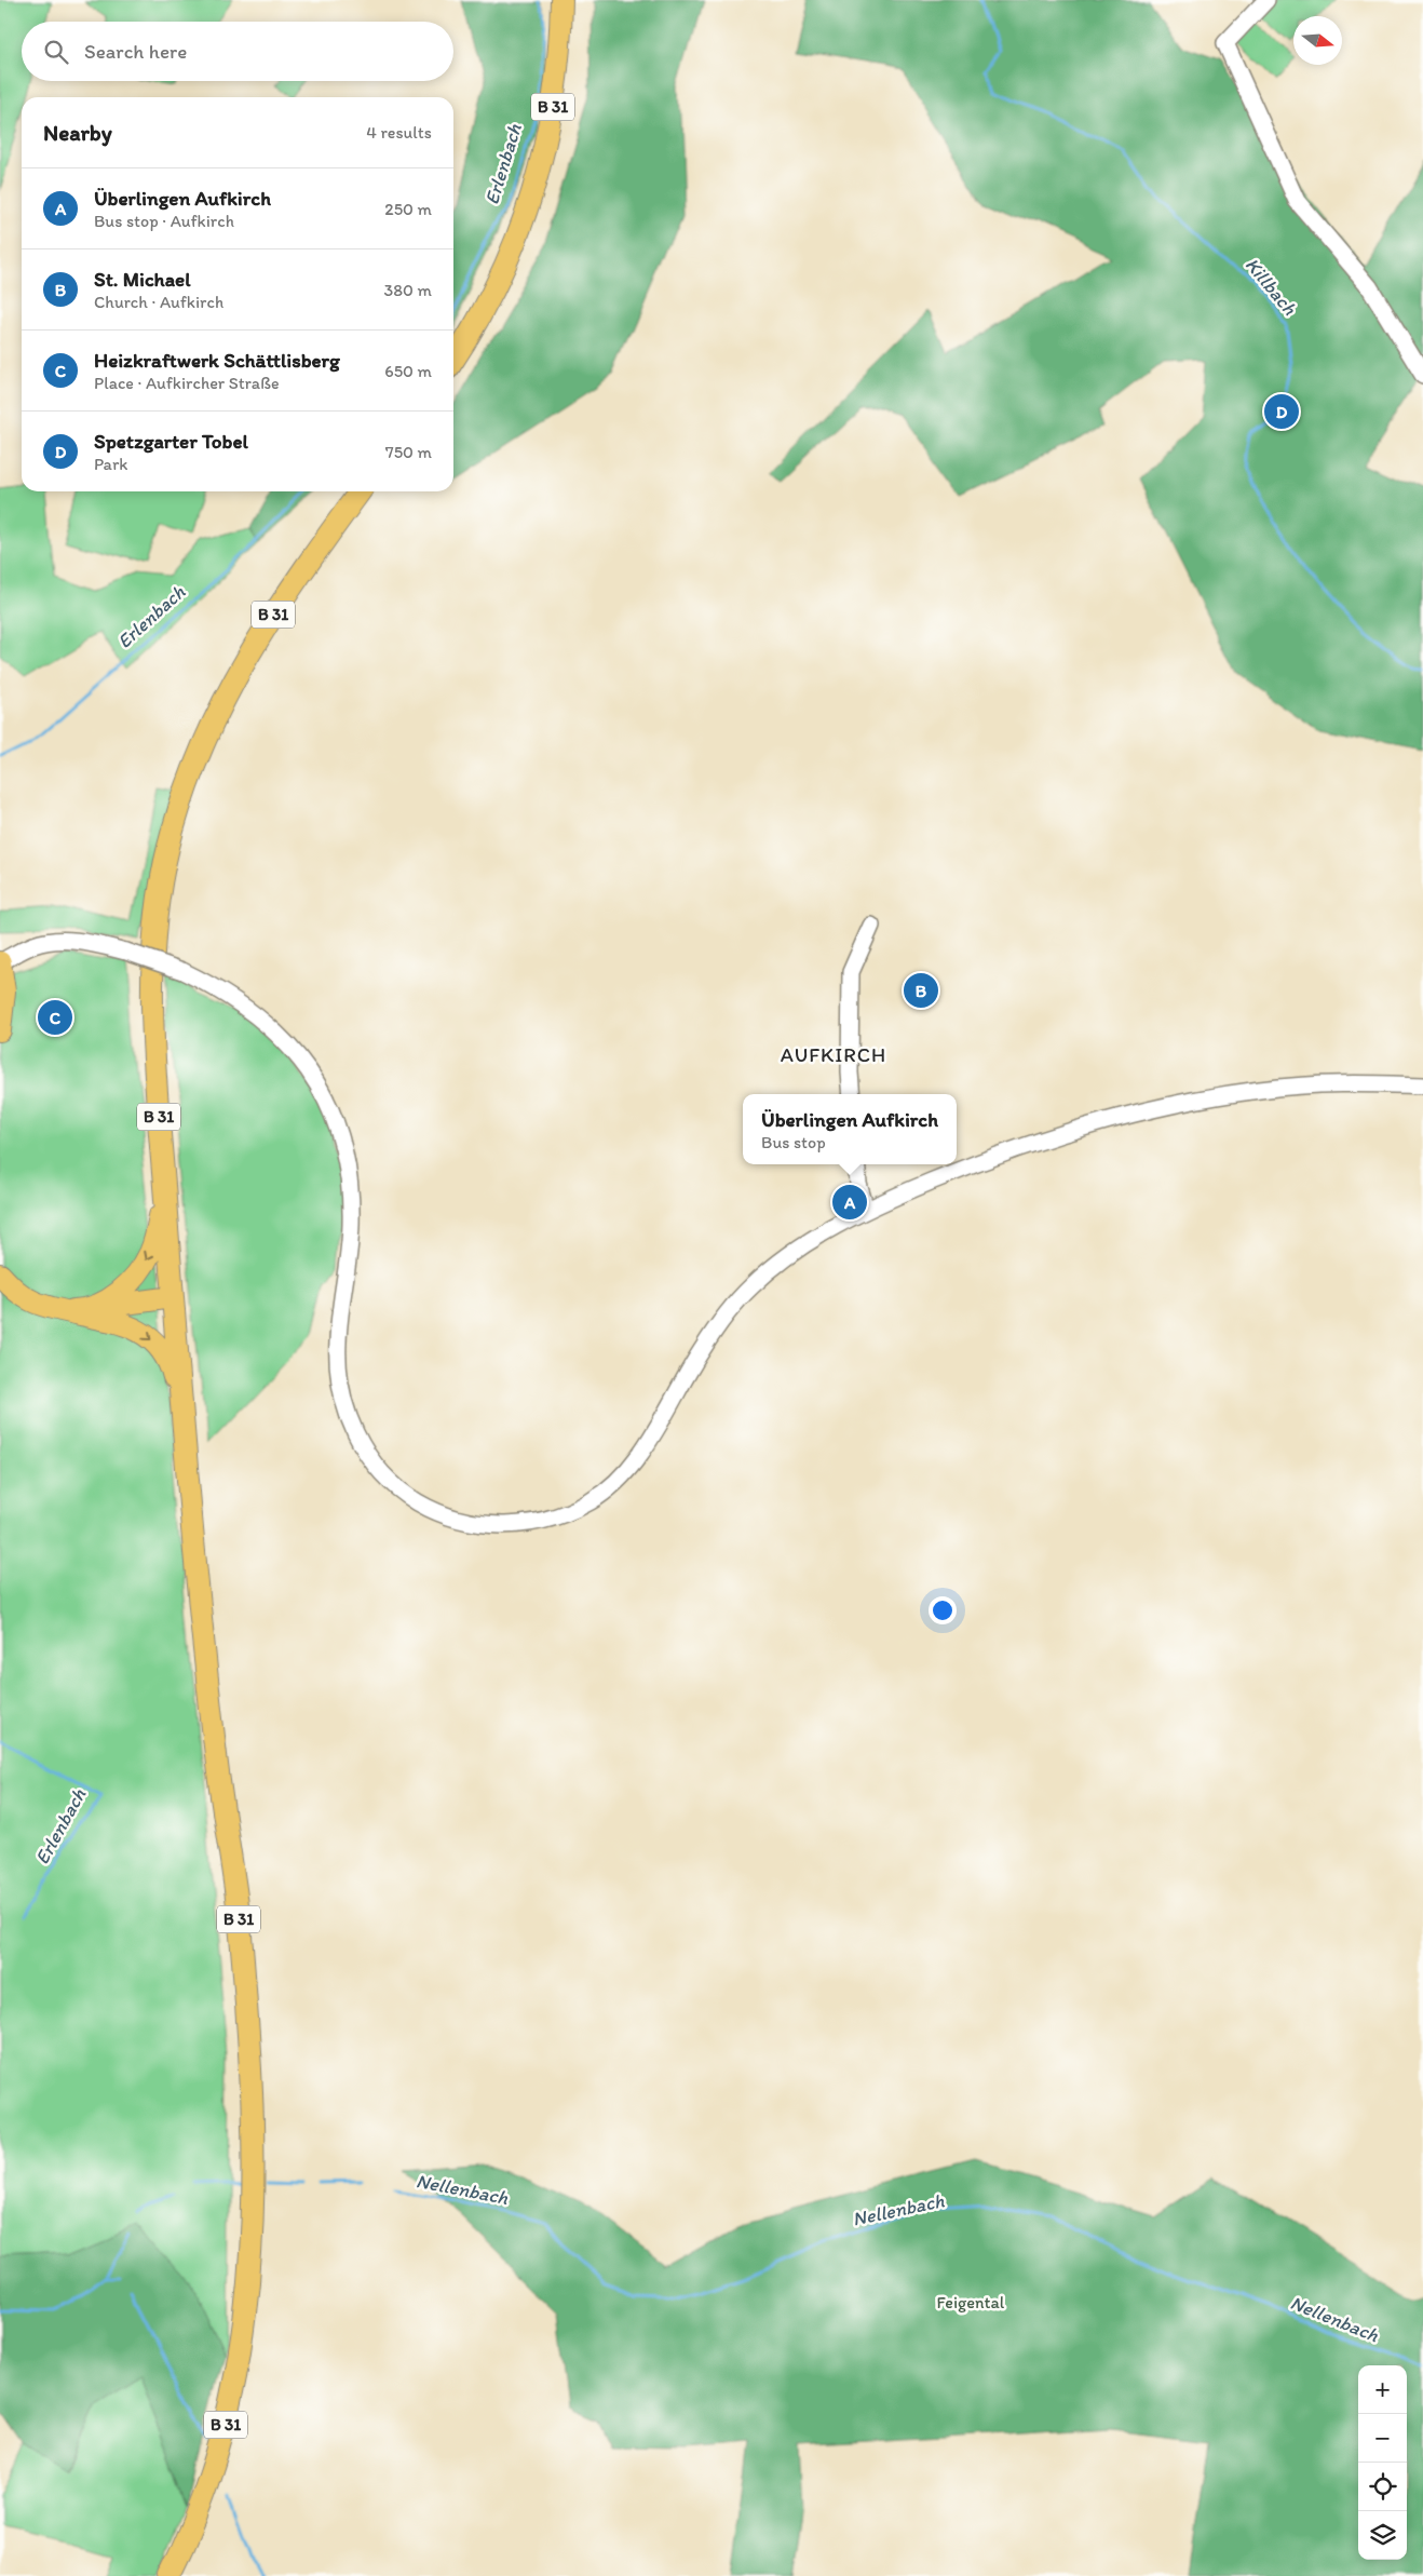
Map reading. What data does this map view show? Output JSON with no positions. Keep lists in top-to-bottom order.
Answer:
{
  "streets": {
    "main road": ["B 31"]
  },
  "districts": ["AUFKIRCH"],
  "water": ["Erlenbach", "Killbach", "Nellenbach"],
  "parks": ["Feigental"],
  "north": "right",
  "page": {
    "search": "Search here",
    "heading": ["Nearby", "4 results"],
    "list": [
      {
        "mark": "A",
        "name": "Überlingen Aufkirch",
        "note": "Bus stop · Aufkirch",
        "value": "250 m"
      },
      {
        "mark": "B",
        "name": "St. Michael",
        "note": "Church · Aufkirch",
        "value": "380 m"
      },
      {
        "mark": "C",
        "name": "Heizkraftwerk Schättlisberg",
        "note": "Place · Aufkircher Straße",
        "value": "650 m"
      },
      {
        "mark": "D",
        "name": "Spetzgarter Tobel",
        "note": "Park",
        "value": "750 m"
      }
    ],
    "pins": [
      "D",
      "B",
      "C",
      "A"
    ],
    "popup": ["Überlingen Aufkirch", "Bus stop"],
    "map_buttons": ["+", "−"]
  }
}
